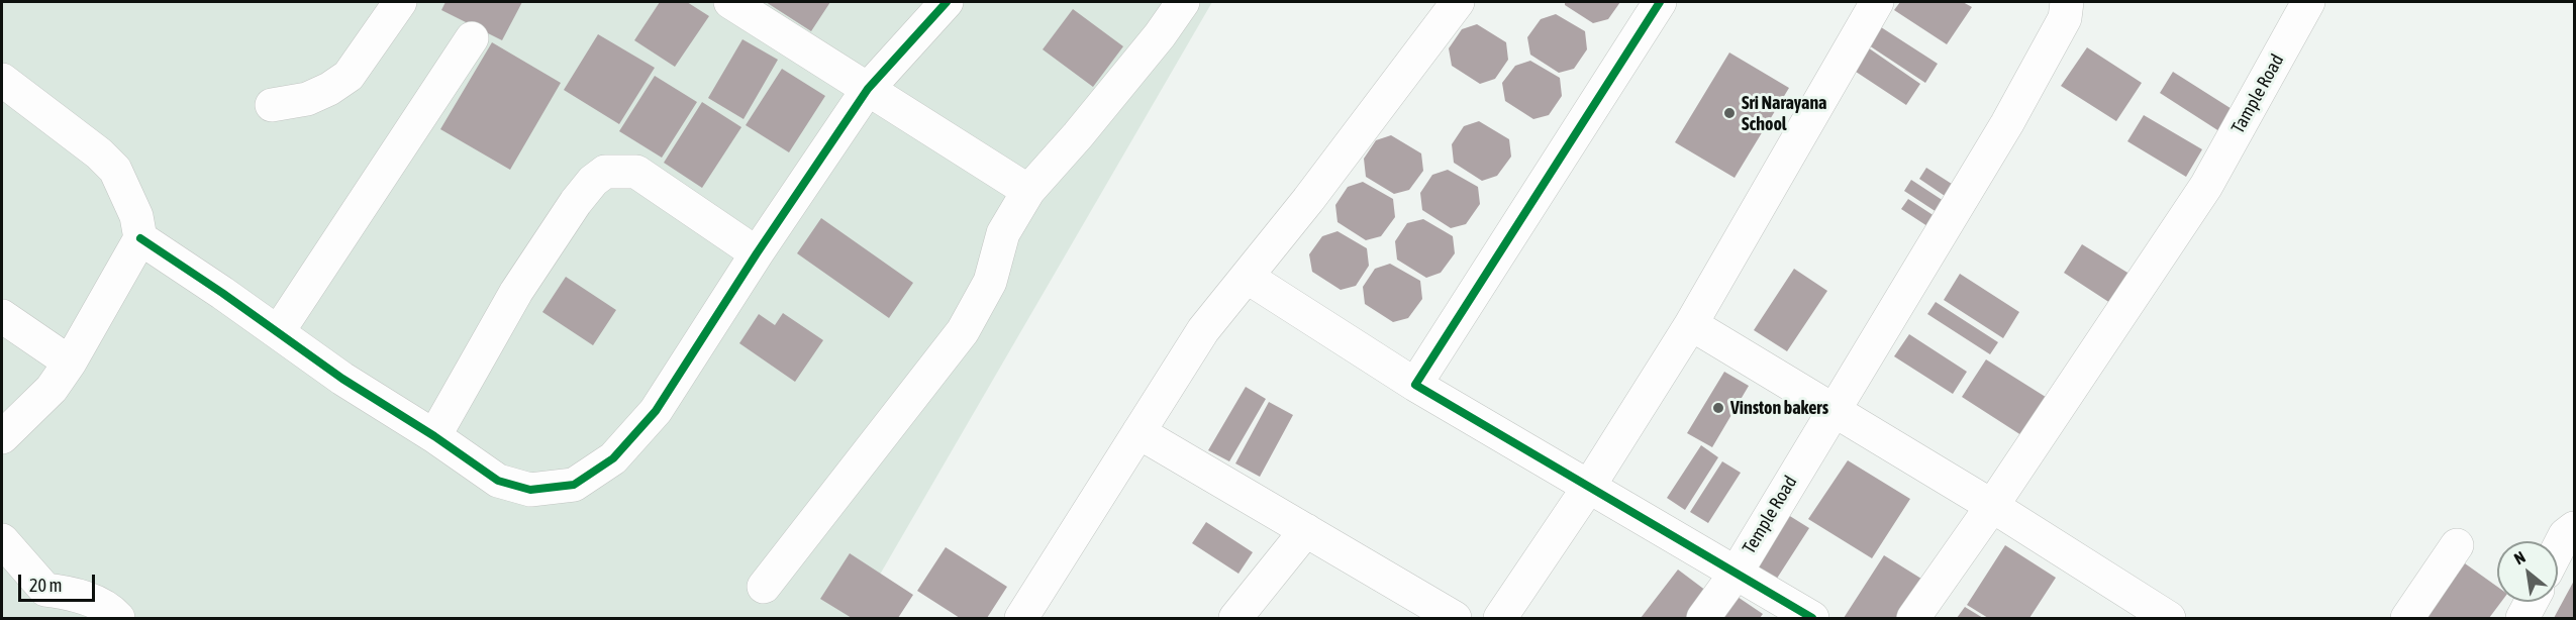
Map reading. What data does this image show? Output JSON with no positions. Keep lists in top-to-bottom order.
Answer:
{
  "streets": {
    "street": ["Tample Road", "Temple Road"]
  },
  "places": ["Sri Narayana School", "Vinston bakers"],
  "scale_bar": "20 m",
  "north": "top left"
}
